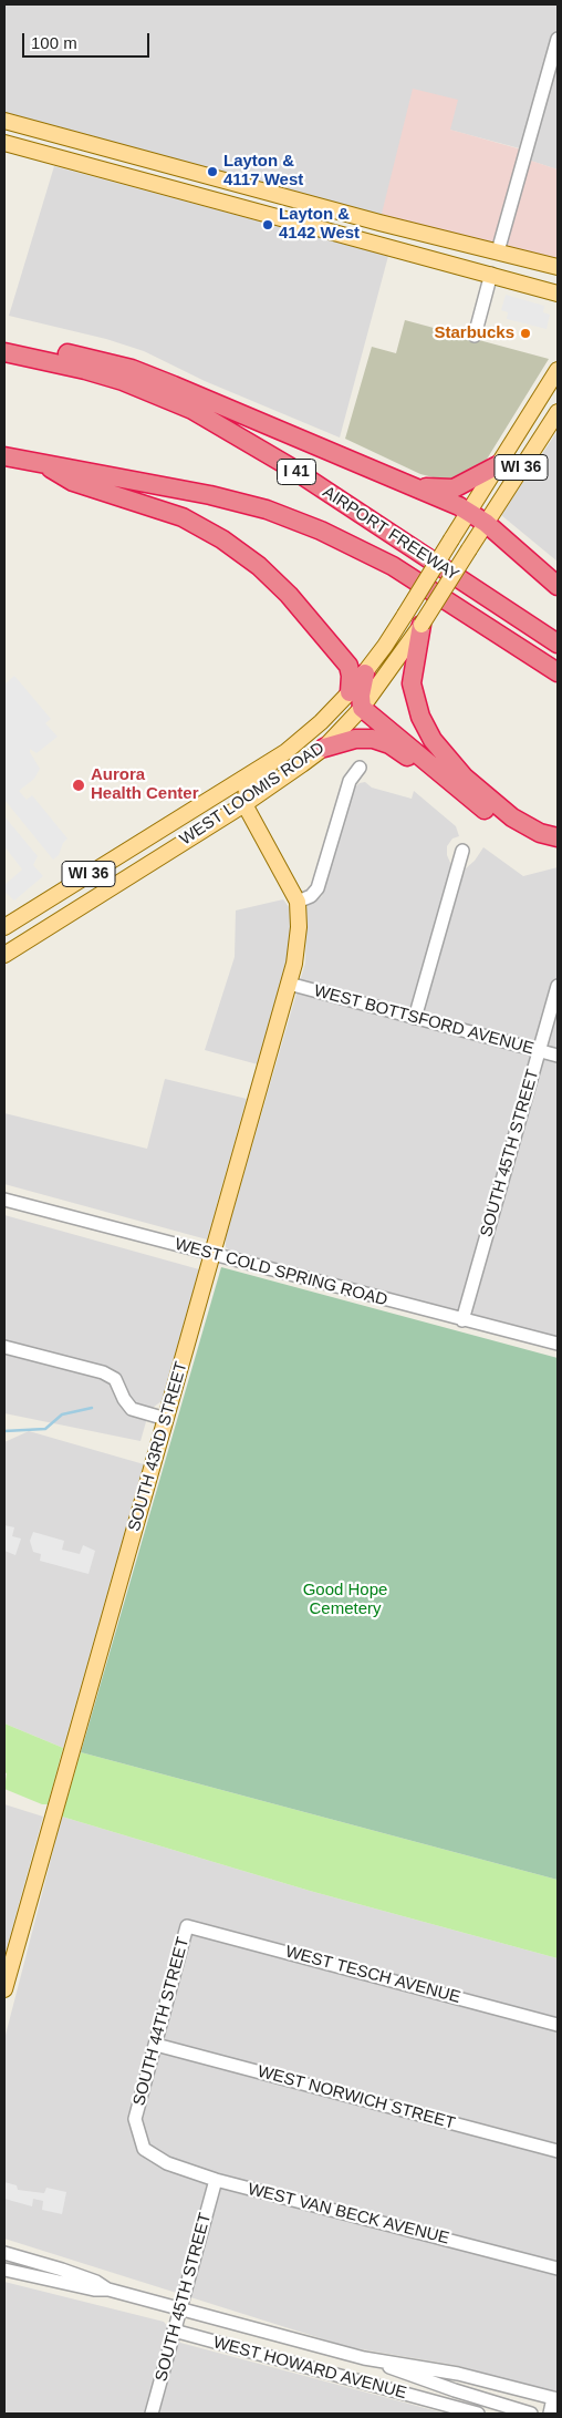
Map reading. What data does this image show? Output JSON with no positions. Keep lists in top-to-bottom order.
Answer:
{
  "streets": {
    "highway": ["I 41", "AIRPORT FREEWAY"],
    "main road": ["WI 36", "WEST LOOMIS ROAD", "SOUTH 43RD STREET"],
    "street": [
      "WEST BOTTSFORD AVENUE",
      "SOUTH 45TH STREET",
      "WEST COLD SPRING ROAD",
      "WEST TESCH AVENUE",
      "SOUTH 44TH STREET",
      "WEST NORWICH STREET",
      "WEST VAN BECK AVENUE",
      "WEST HOWARD AVENUE"
    ]
  },
  "crossings": [
    ["WEST LOOMIS ROAD", "SOUTH 43RD STREET"],
    ["WEST BOTTSFORD AVENUE", "SOUTH 45TH STREET"],
    ["WEST BOTTSFORD AVENUE", "SOUTH 43RD STREET"],
    ["SOUTH 45TH STREET", "WEST COLD SPRING ROAD"],
    ["SOUTH 45TH STREET", "WEST VAN BECK AVENUE"],
    ["SOUTH 45TH STREET", "WEST HOWARD AVENUE"],
    ["WEST COLD SPRING ROAD", "SOUTH 43RD STREET"],
    ["WEST TESCH AVENUE", "SOUTH 44TH STREET"],
    ["SOUTH 44TH STREET", "WEST NORWICH STREET"],
    ["SOUTH 44TH STREET", "WEST VAN BECK AVENUE"]
  ],
  "parks": ["Good Hope Cemetery"],
  "places": [
    "Layton & 4117 West",
    "Layton & 4142 West",
    "Starbucks",
    "Aurora Health Center"
  ],
  "scale_bar": "100 m"
}
